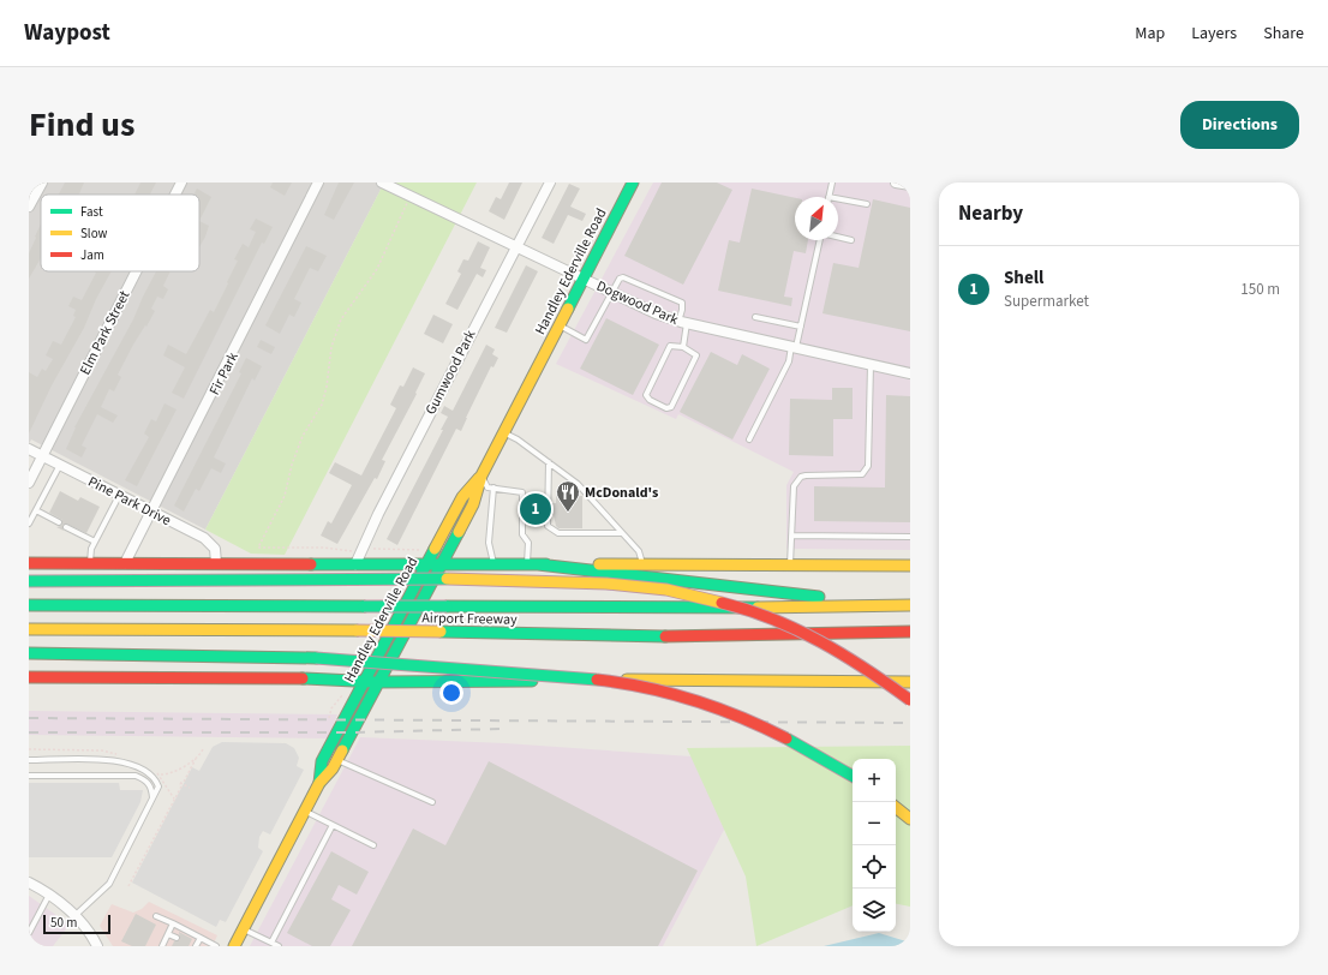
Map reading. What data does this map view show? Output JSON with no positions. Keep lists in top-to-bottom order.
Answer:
{
  "streets": {
    "main road": ["Handley Ederville Road", "Airport Freeway"],
    "street": [
      "Dogwood Park",
      "Elm Park Street",
      "Gumwood Park",
      "Fir Park",
      "Pine Park Drive"
    ]
  },
  "crossings": [
    ["Handley Ederville Road", "Dogwood Park"],
    ["Dogwood Park", "Gumwood Park"],
    ["Elm Park Street", "Pine Park Drive"],
    ["Fir Park", "Pine Park Drive"]
  ],
  "places": {
    "restaurant": ["McDonald's"]
  },
  "legend": ["Fast", "Slow", "Jam"],
  "scale_bar": "50 m",
  "north": "top right",
  "page": {
    "header": "Waypost",
    "nav": ["Map", "Layers", "Share"],
    "title": "Find us",
    "buttons": "Directions",
    "heading": "Nearby",
    "list": [
      {
        "mark": "1",
        "name": "Shell",
        "note": "Supermarket",
        "value": "150 m"
      }
    ],
    "pins": "1",
    "map_buttons": ["+", "−"],
    "scale": "50 m"
  }
}
